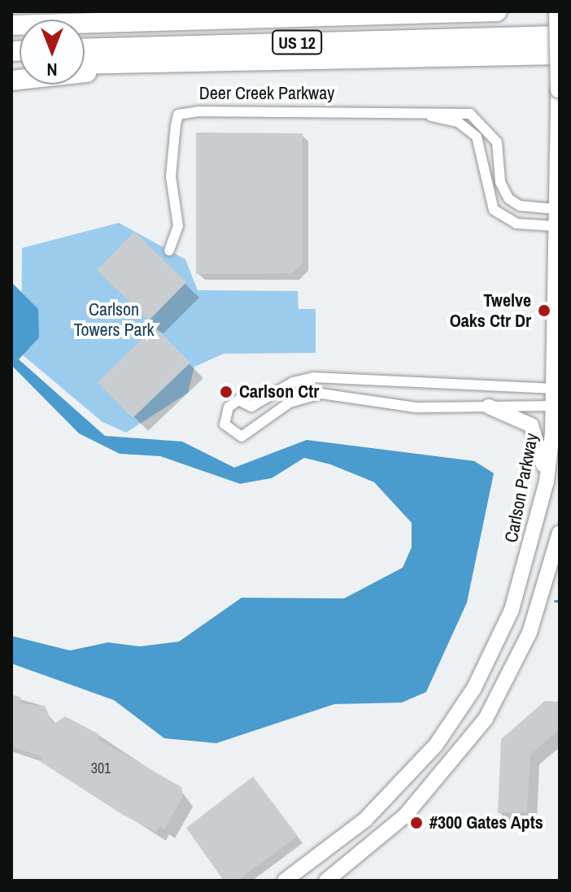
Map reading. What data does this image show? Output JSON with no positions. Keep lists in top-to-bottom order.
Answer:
{
  "streets": {
    "highway": ["US 12"],
    "main road": ["Carlson Parkway"],
    "street": ["Deer Creek Parkway"]
  },
  "crossings": [
    ["Deer Creek Parkway", "Carlson Parkway"]
  ],
  "parks": ["Carlson Towers Park"],
  "places": ["Twelve Oaks Ctr Dr", "Carlson Ctr", "#300 Gates Apts"],
  "house_numbers": ["301"],
  "north": "bottom"
}
